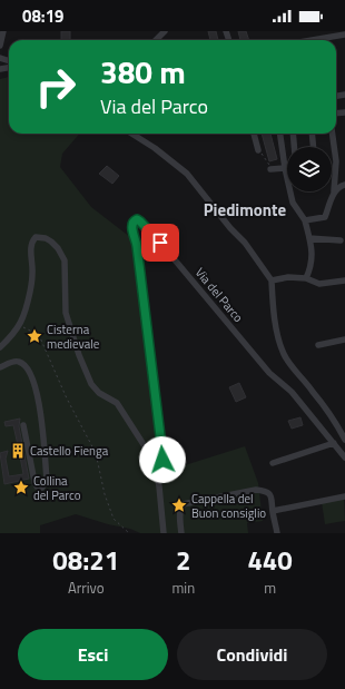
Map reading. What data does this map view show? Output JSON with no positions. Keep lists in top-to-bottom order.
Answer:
{
  "streets": {
    "street": ["Via del Parco"]
  },
  "districts": ["Piedimonte"],
  "places": {
    "place": ["Cisterna medievale", "Collina del Parco", "Cappella del Buon consiglio"],
    "building": ["Castello Fienga"]
  },
  "page": {
    "status": "08:19",
    "turn": ["380 m", "Via del Parco"],
    "eta": [
      "08:21",
      "Arrivo",
      "2",
      "min",
      "440",
      "m"
    ],
    "buttons": ["Esci", "Condividi"]
  }
}
